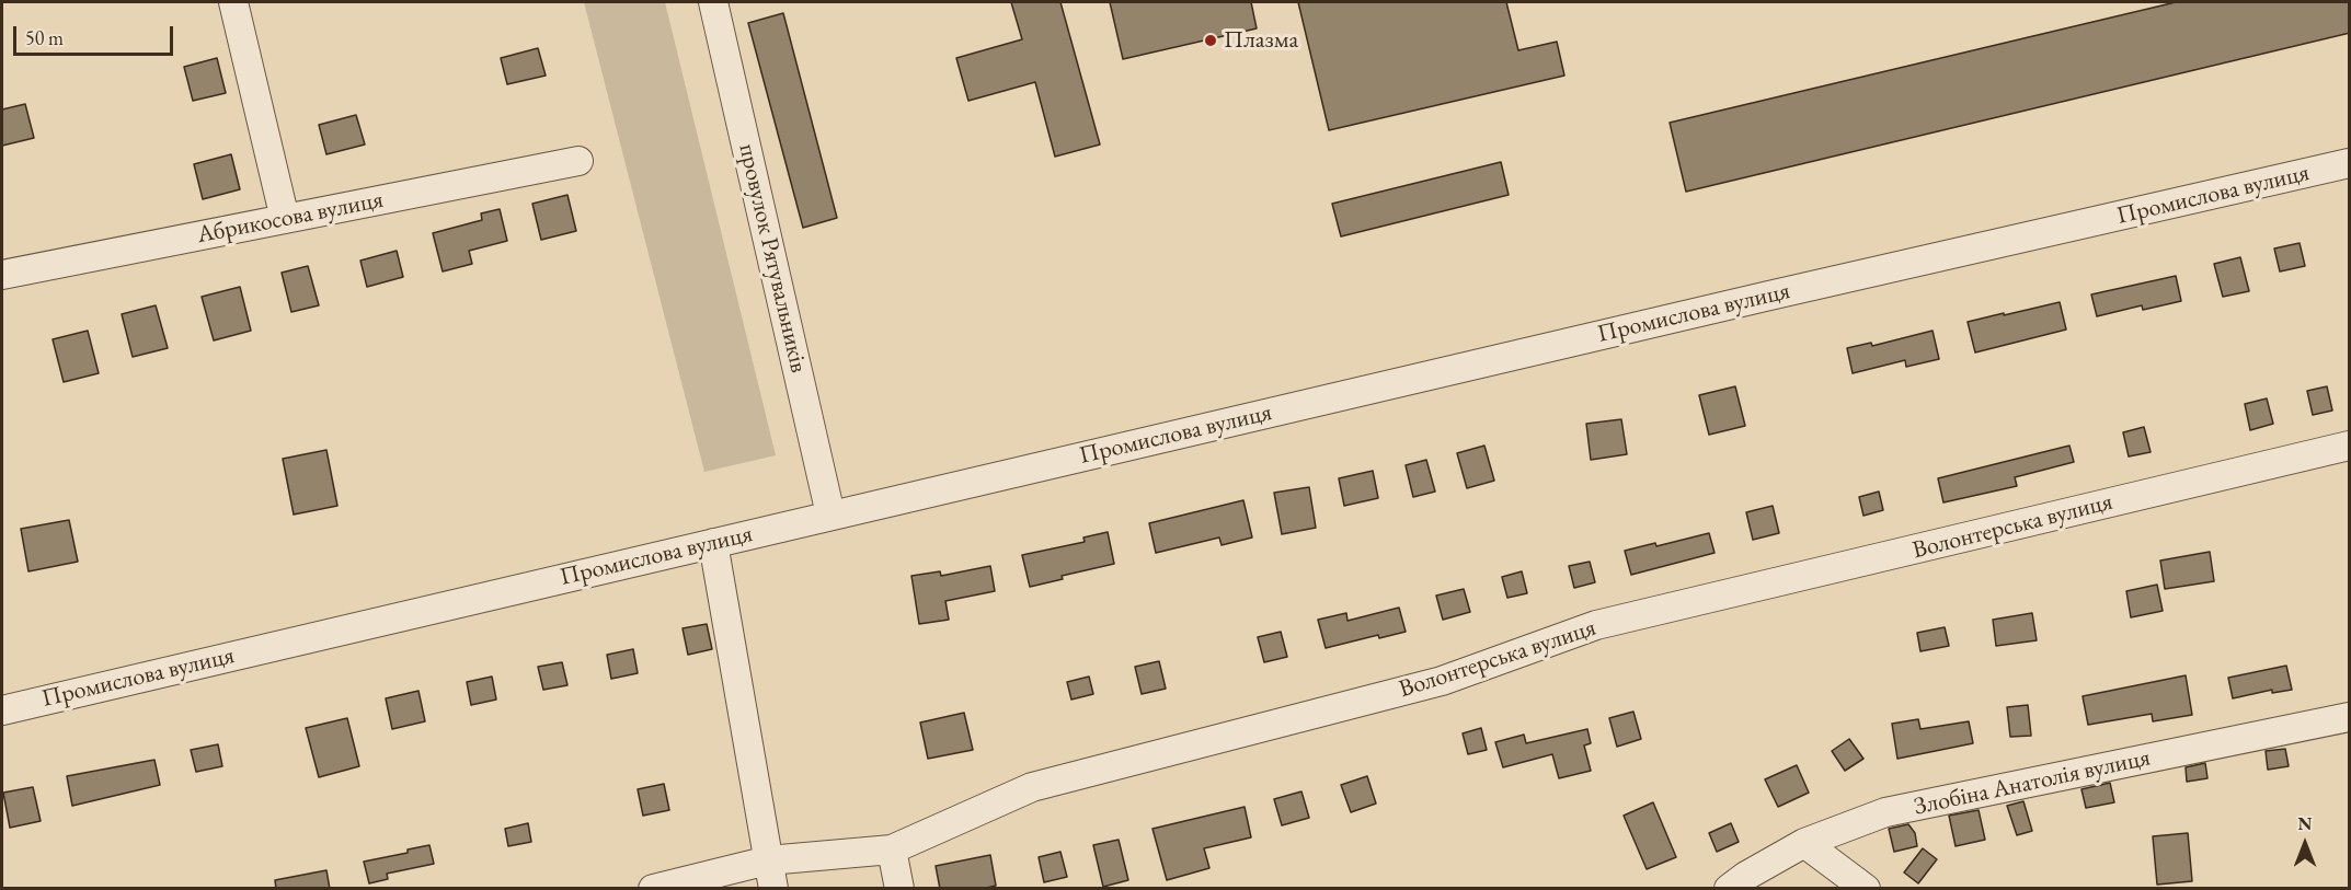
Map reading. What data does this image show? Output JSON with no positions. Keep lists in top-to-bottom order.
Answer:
{
  "streets": {
    "street": [
      "Промислова вулиця",
      "Абрикосова вулиця",
      "провулок Рятувальників",
      "Волонтерська вулиця",
      "Злобіна Анатолія вулиця"
    ]
  },
  "crossings": [
    ["Промислова вулиця", "провулок Рятувальників"]
  ],
  "places": ["Плазма"],
  "scale_bar": "50 m",
  "north": "top"
}
